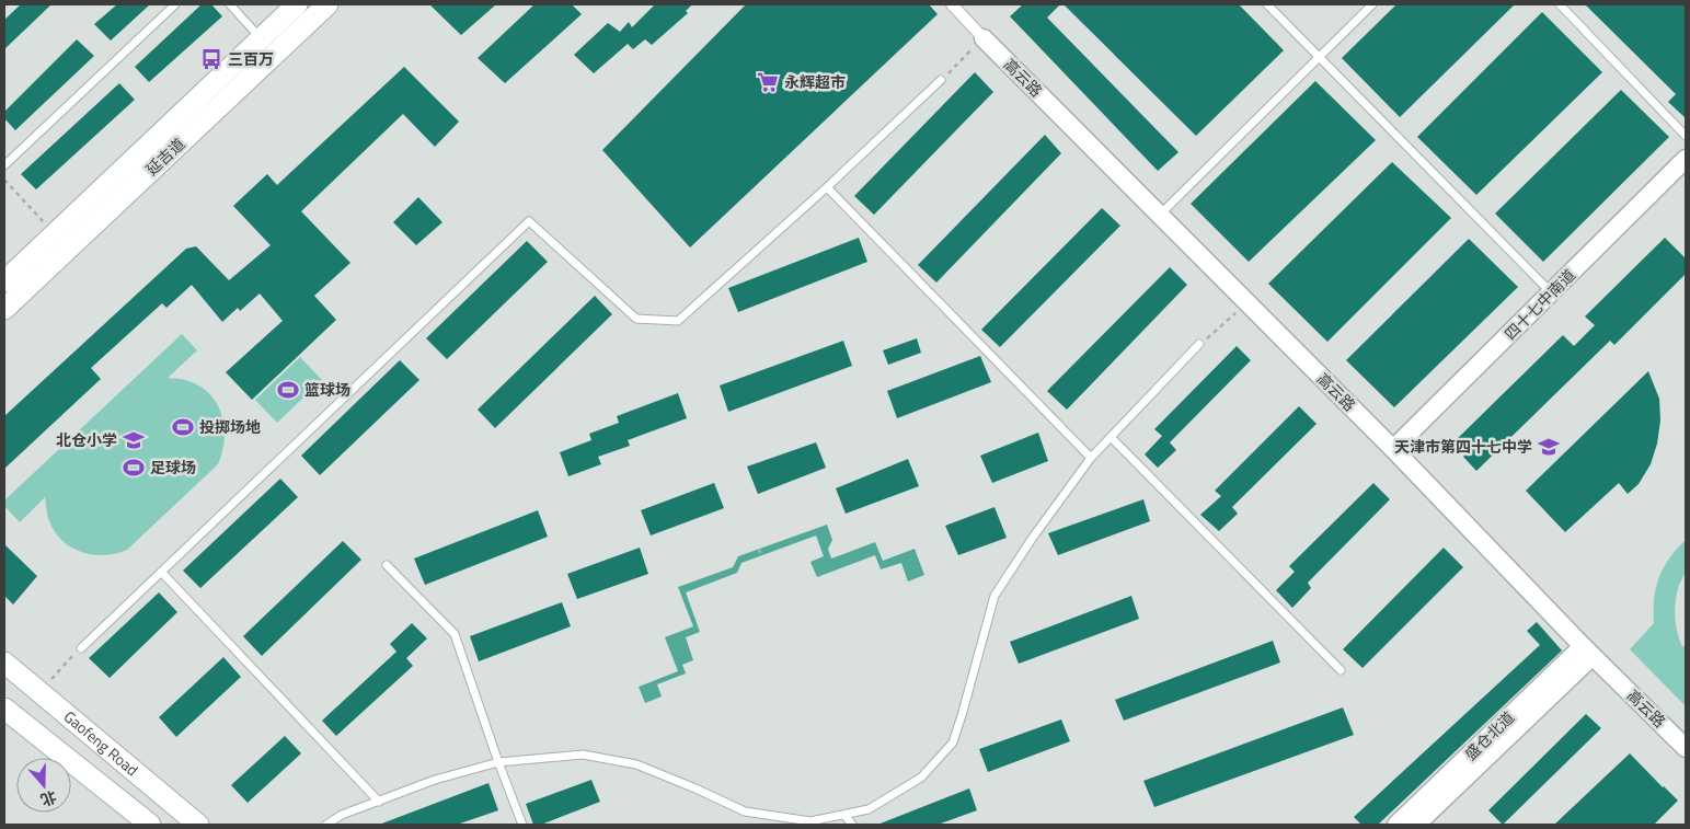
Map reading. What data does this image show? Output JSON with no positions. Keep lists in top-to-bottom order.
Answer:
{
  "streets": {
    "main road": ["延吉道", "Gaofeng Road"],
    "street": ["高云路", "四十七中南道", "盛仓北道"]
  },
  "crossings": [
    ["高云路", "四十七中南道"],
    ["高云路", "盛仓北道"]
  ],
  "places": {
    "bus stop": ["三百万"],
    "supermarket": ["永辉超市"],
    "sports": ["篮球场", "投掷场地", "足球场"],
    "school or university": ["北仓小学", "天津市第四十七中学"]
  },
  "north": "bottom"
}
